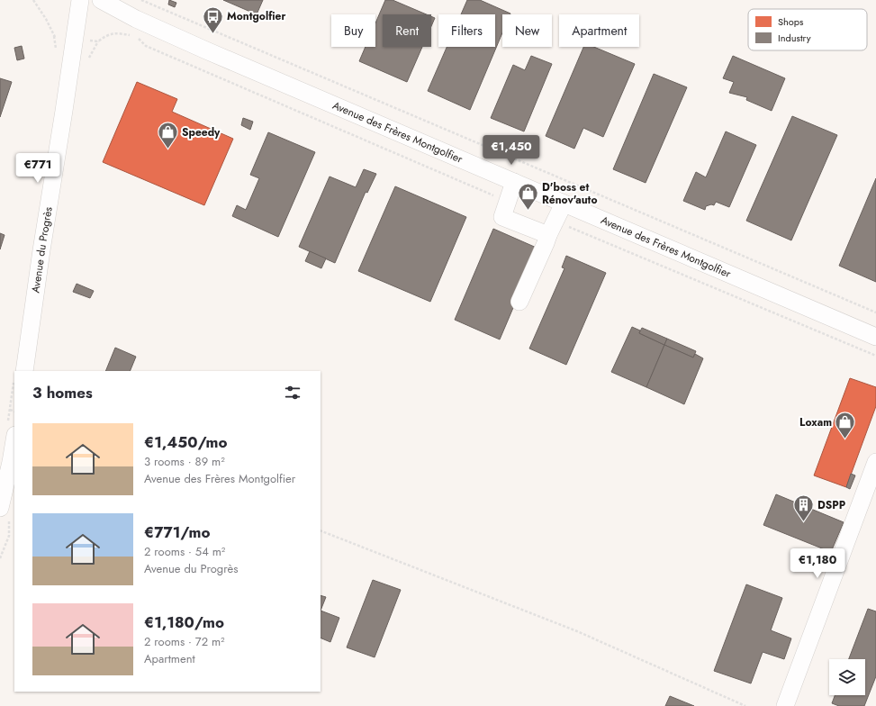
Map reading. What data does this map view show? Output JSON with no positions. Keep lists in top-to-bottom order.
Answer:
{
  "streets": {
    "street": ["Avenue des Frères Montgolfier", "Avenue du Progrès"]
  },
  "places": {
    "bus stop": ["Montgolfier"],
    "shop": ["Speedy", "D'boss et Rénov'auto", "Loxam"],
    "building": ["DSPP"]
  },
  "legend": ["Shops", "Industry"],
  "page": {
    "chip": [
      "Buy",
      "Rent",
      "Filters",
      "New",
      "Apartment"
    ],
    "price": ["€1,450", "€771", "€1,180"],
    "heading": "3 homes",
    "list": [
      {
        "name": "€1,450/mo",
        "note": "3 rooms · 89 m² · Avenue des Frères Montgolfier"
      },
      {
        "name": "€771/mo",
        "note": "2 rooms · 54 m² · Avenue du Progrès"
      },
      {
        "name": "€1,180/mo",
        "note": "2 rooms · 72 m² · Apartment"
      }
    ]
  }
}
